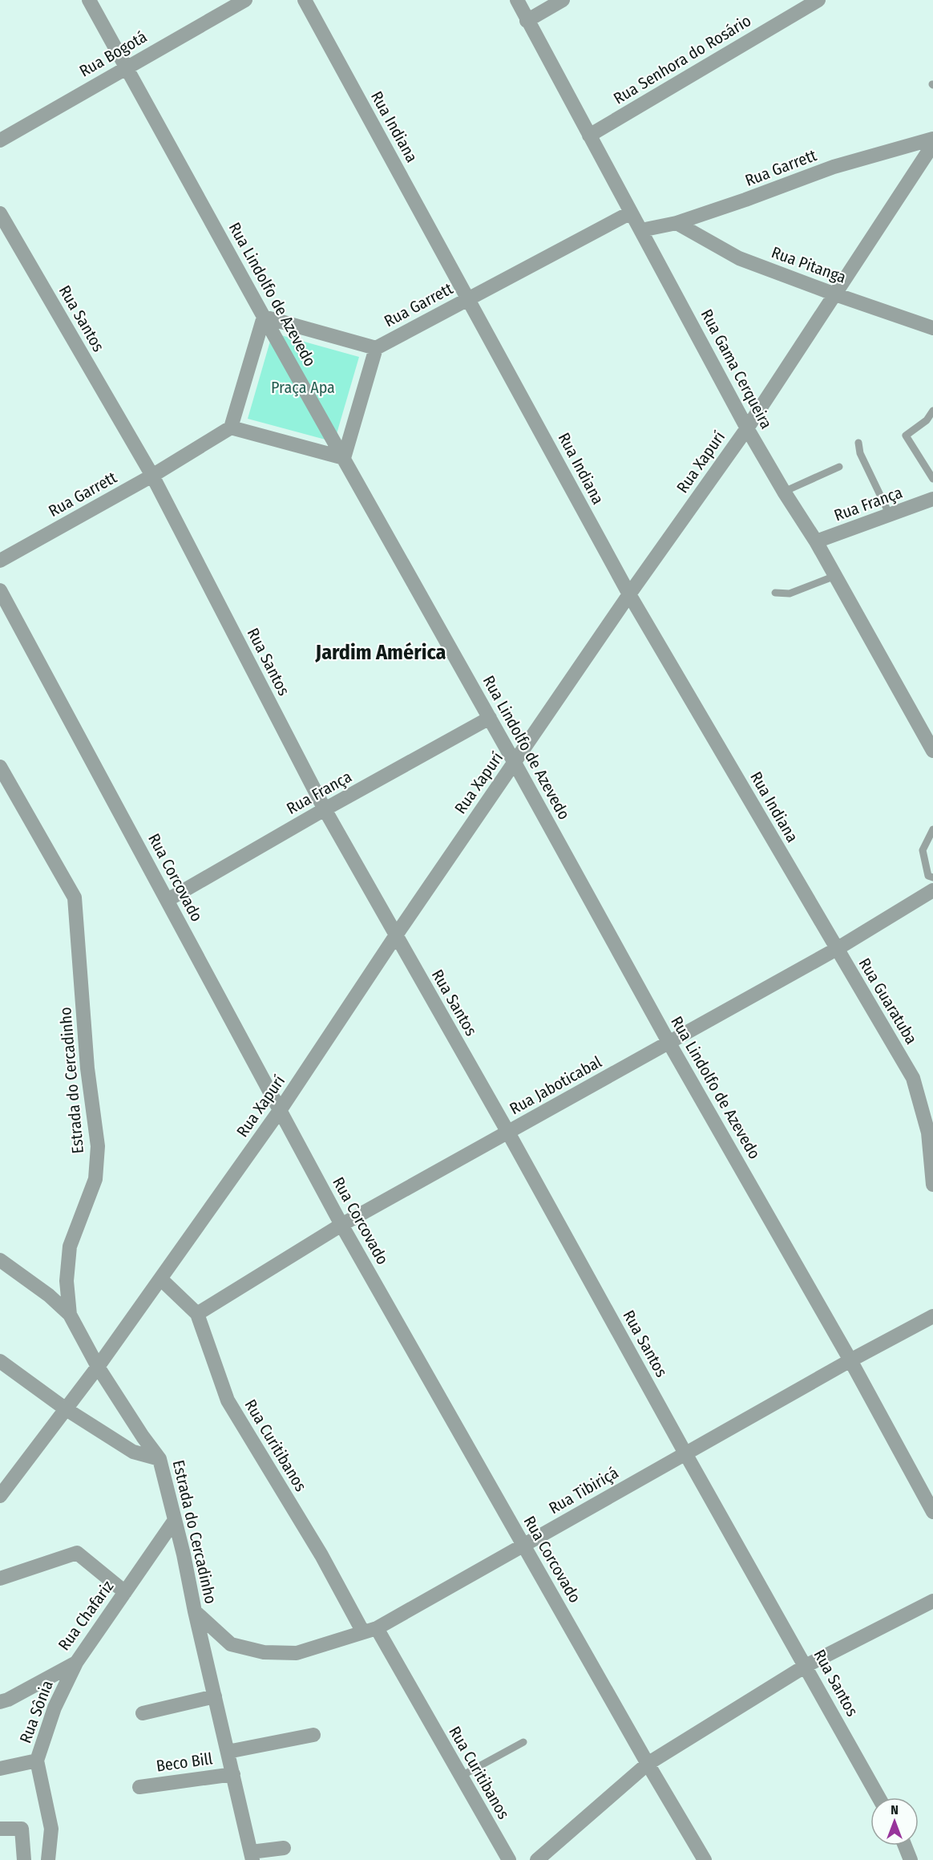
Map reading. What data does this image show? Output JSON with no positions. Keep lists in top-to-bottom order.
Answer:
{
  "streets": {
    "street": [
      "Rua Bogotá",
      "Rua Senhora do Rosário",
      "Rua Indiana",
      "Rua Garrett",
      "Rua Pitanga",
      "Rua Lindolfo de Azevedo",
      "Rua Santos",
      "Rua Gama Cerqueira",
      "Rua Xapurí",
      "Rua França",
      "Rua Corcovado",
      "Rua Guaratuba",
      "Estrada do Cercadinho",
      "Rua Jaboticabal",
      "Rua Curitibanos",
      "Rua Tibiriçá",
      "Rua Chafariz",
      "Rua Sônia",
      "Beco Bill"
    ]
  },
  "crossings": [
    ["Rua Bogotá", "Rua Lindolfo de Azevedo"],
    ["Rua Senhora do Rosário", "Rua Gama Cerqueira"],
    ["Rua Indiana", "Rua Garrett"],
    ["Rua Indiana", "Rua Xapurí"],
    ["Rua Indiana", "Rua Guaratuba"],
    ["Rua Indiana", "Rua Jaboticabal"],
    ["Rua Garrett", "Rua Pitanga"],
    ["Rua Garrett", "Rua Santos"],
    ["Rua Garrett", "Rua Gama Cerqueira"],
    ["Rua Pitanga", "Rua Xapurí"],
    ["Rua Lindolfo de Azevedo", "Rua Xapurí"],
    ["Rua Lindolfo de Azevedo", "Rua França"],
    ["Rua Lindolfo de Azevedo", "Rua Jaboticabal"],
    ["Rua Lindolfo de Azevedo", "Rua Tibiriçá"],
    ["Rua Santos", "Rua Xapurí"],
    ["Rua Santos", "Rua França"],
    ["Rua Santos", "Rua Jaboticabal"],
    ["Rua Santos", "Rua Tibiriçá"],
    ["Rua Gama Cerqueira", "Rua Xapurí"],
    ["Rua Gama Cerqueira", "Rua França"],
    ["Rua Xapurí", "Rua Corcovado"],
    ["Rua Xapurí", "Estrada do Cercadinho"],
    ["Rua Xapurí", "Rua Curitibanos"],
    ["Rua França", "Rua Corcovado"],
    ["Rua Corcovado", "Rua Jaboticabal"],
    ["Rua Corcovado", "Rua Tibiriçá"],
    ["Rua Guaratuba", "Rua Jaboticabal"],
    ["Estrada do Cercadinho", "Rua Tibiriçá"],
    ["Estrada do Cercadinho", "Rua Chafariz"],
    ["Estrada do Cercadinho", "Beco Bill"],
    ["Rua Jaboticabal", "Rua Curitibanos"],
    ["Rua Curitibanos", "Rua Tibiriçá"],
    ["Rua Chafariz", "Rua Sônia"]
  ],
  "districts": ["Jardim América"],
  "parks": ["Praça Apa"],
  "north": "top"
}
